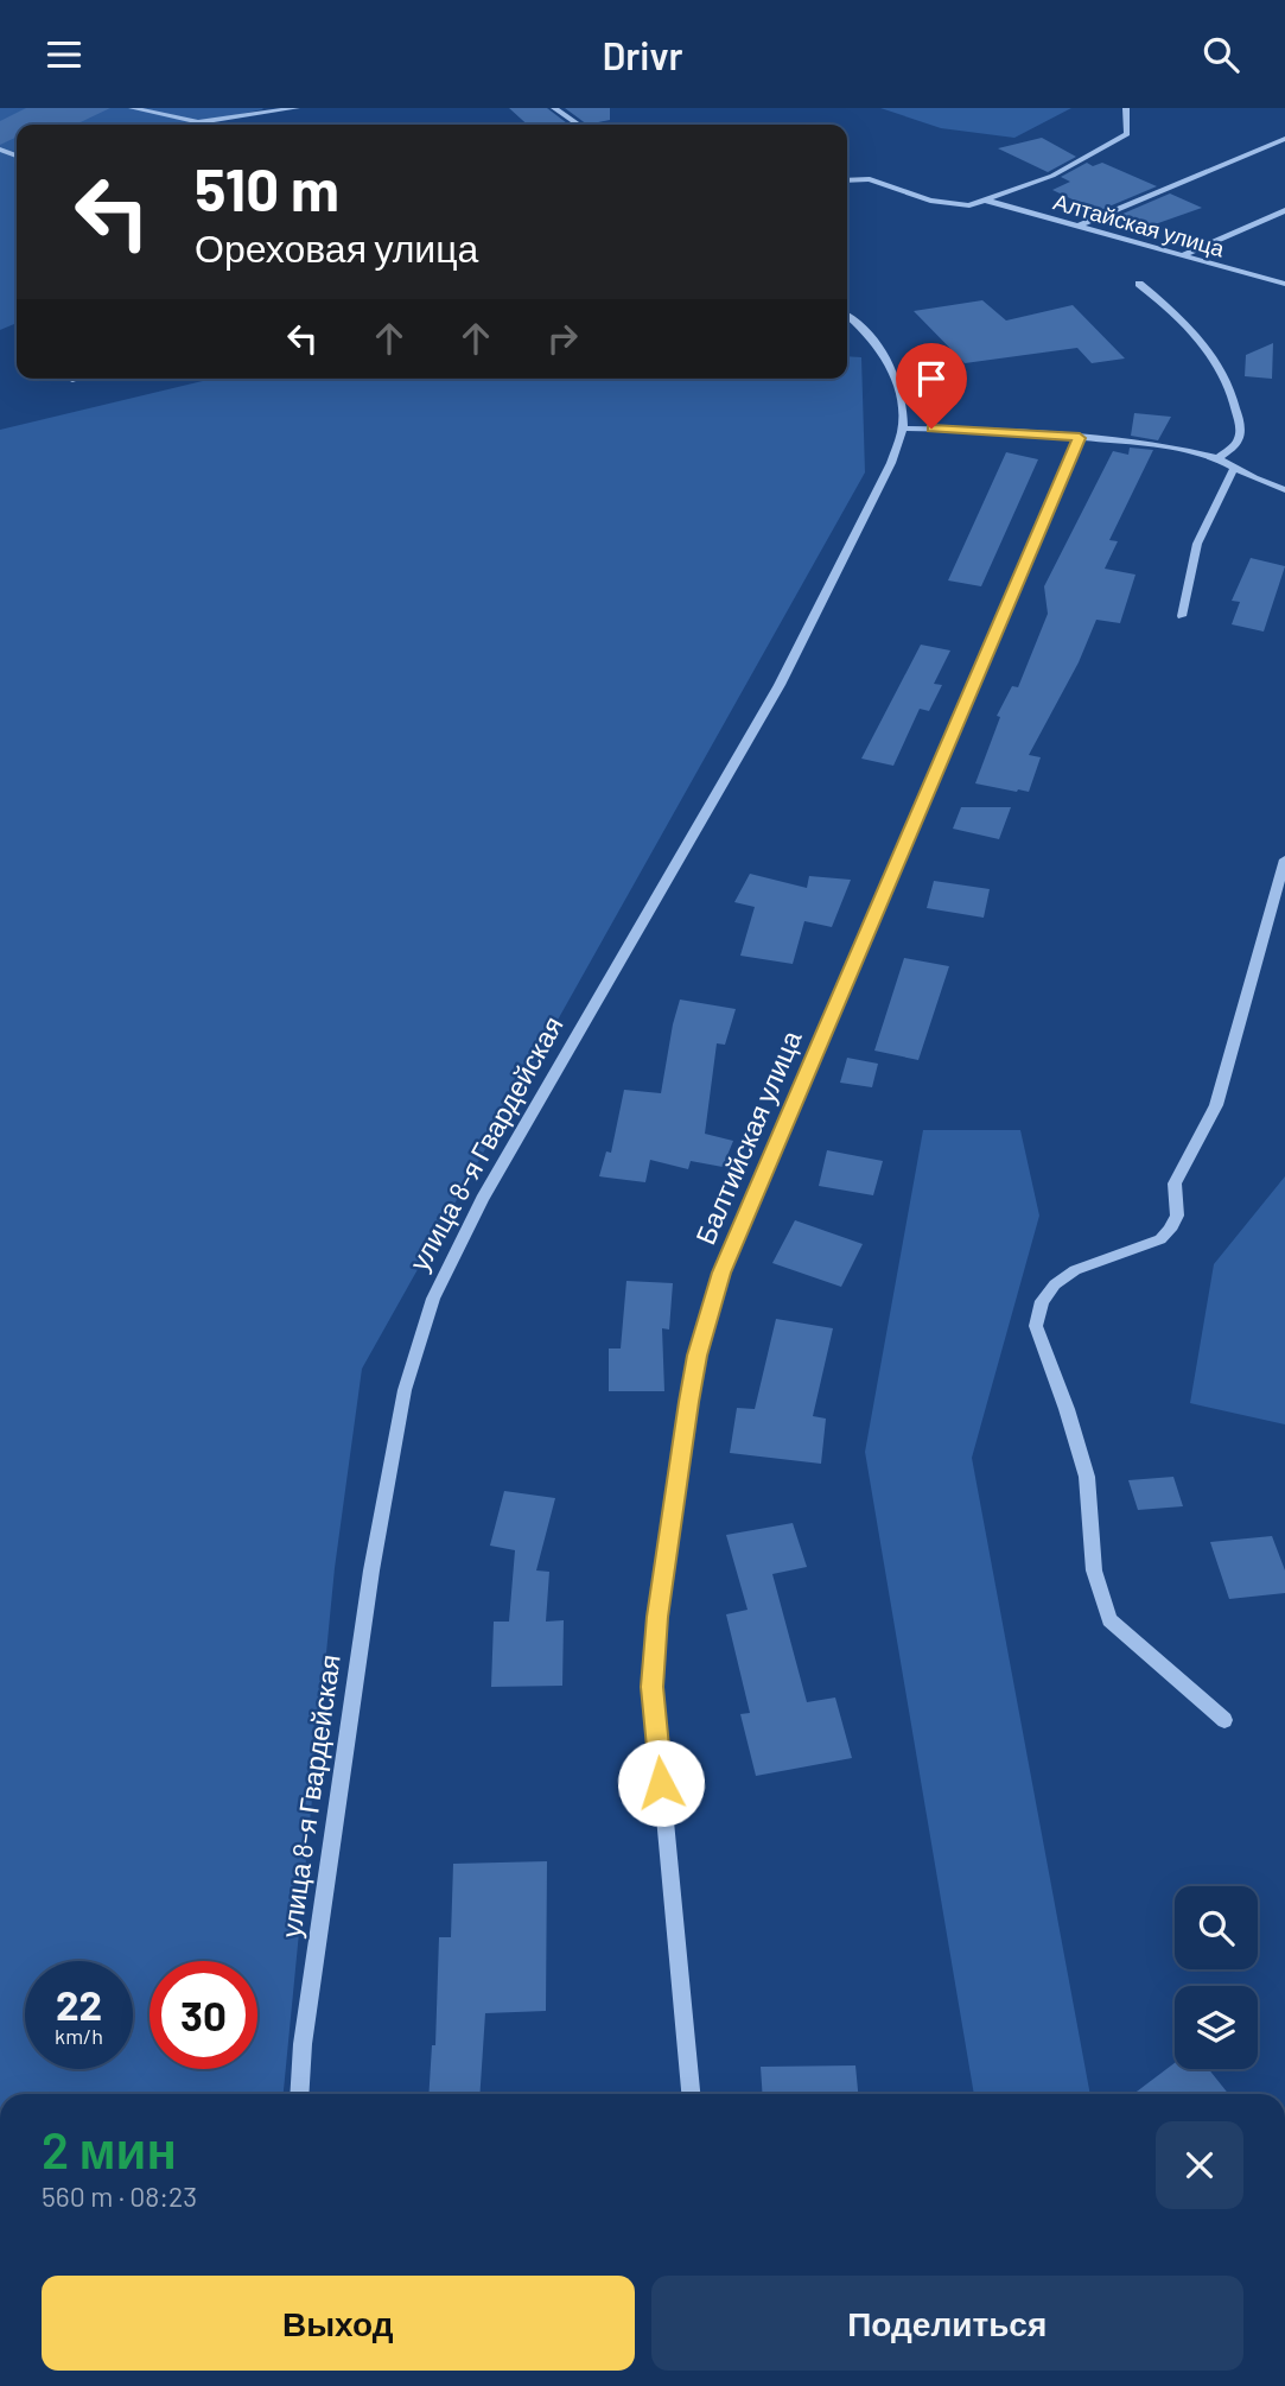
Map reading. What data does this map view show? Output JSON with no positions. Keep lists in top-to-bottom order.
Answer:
{
  "streets": {
    "street": ["Алтайская улица", "Балтийская улица", "улица 8-я Гвардейская"]
  },
  "page": {
    "header": "Drivr",
    "turn": ["510 m", "Ореховая улица"],
    "speed": "22 km/h",
    "limit": "30",
    "heading": ["2 мин", "560 m · 08:23"],
    "buttons": ["Выход", "Поделиться"]
  }
}
